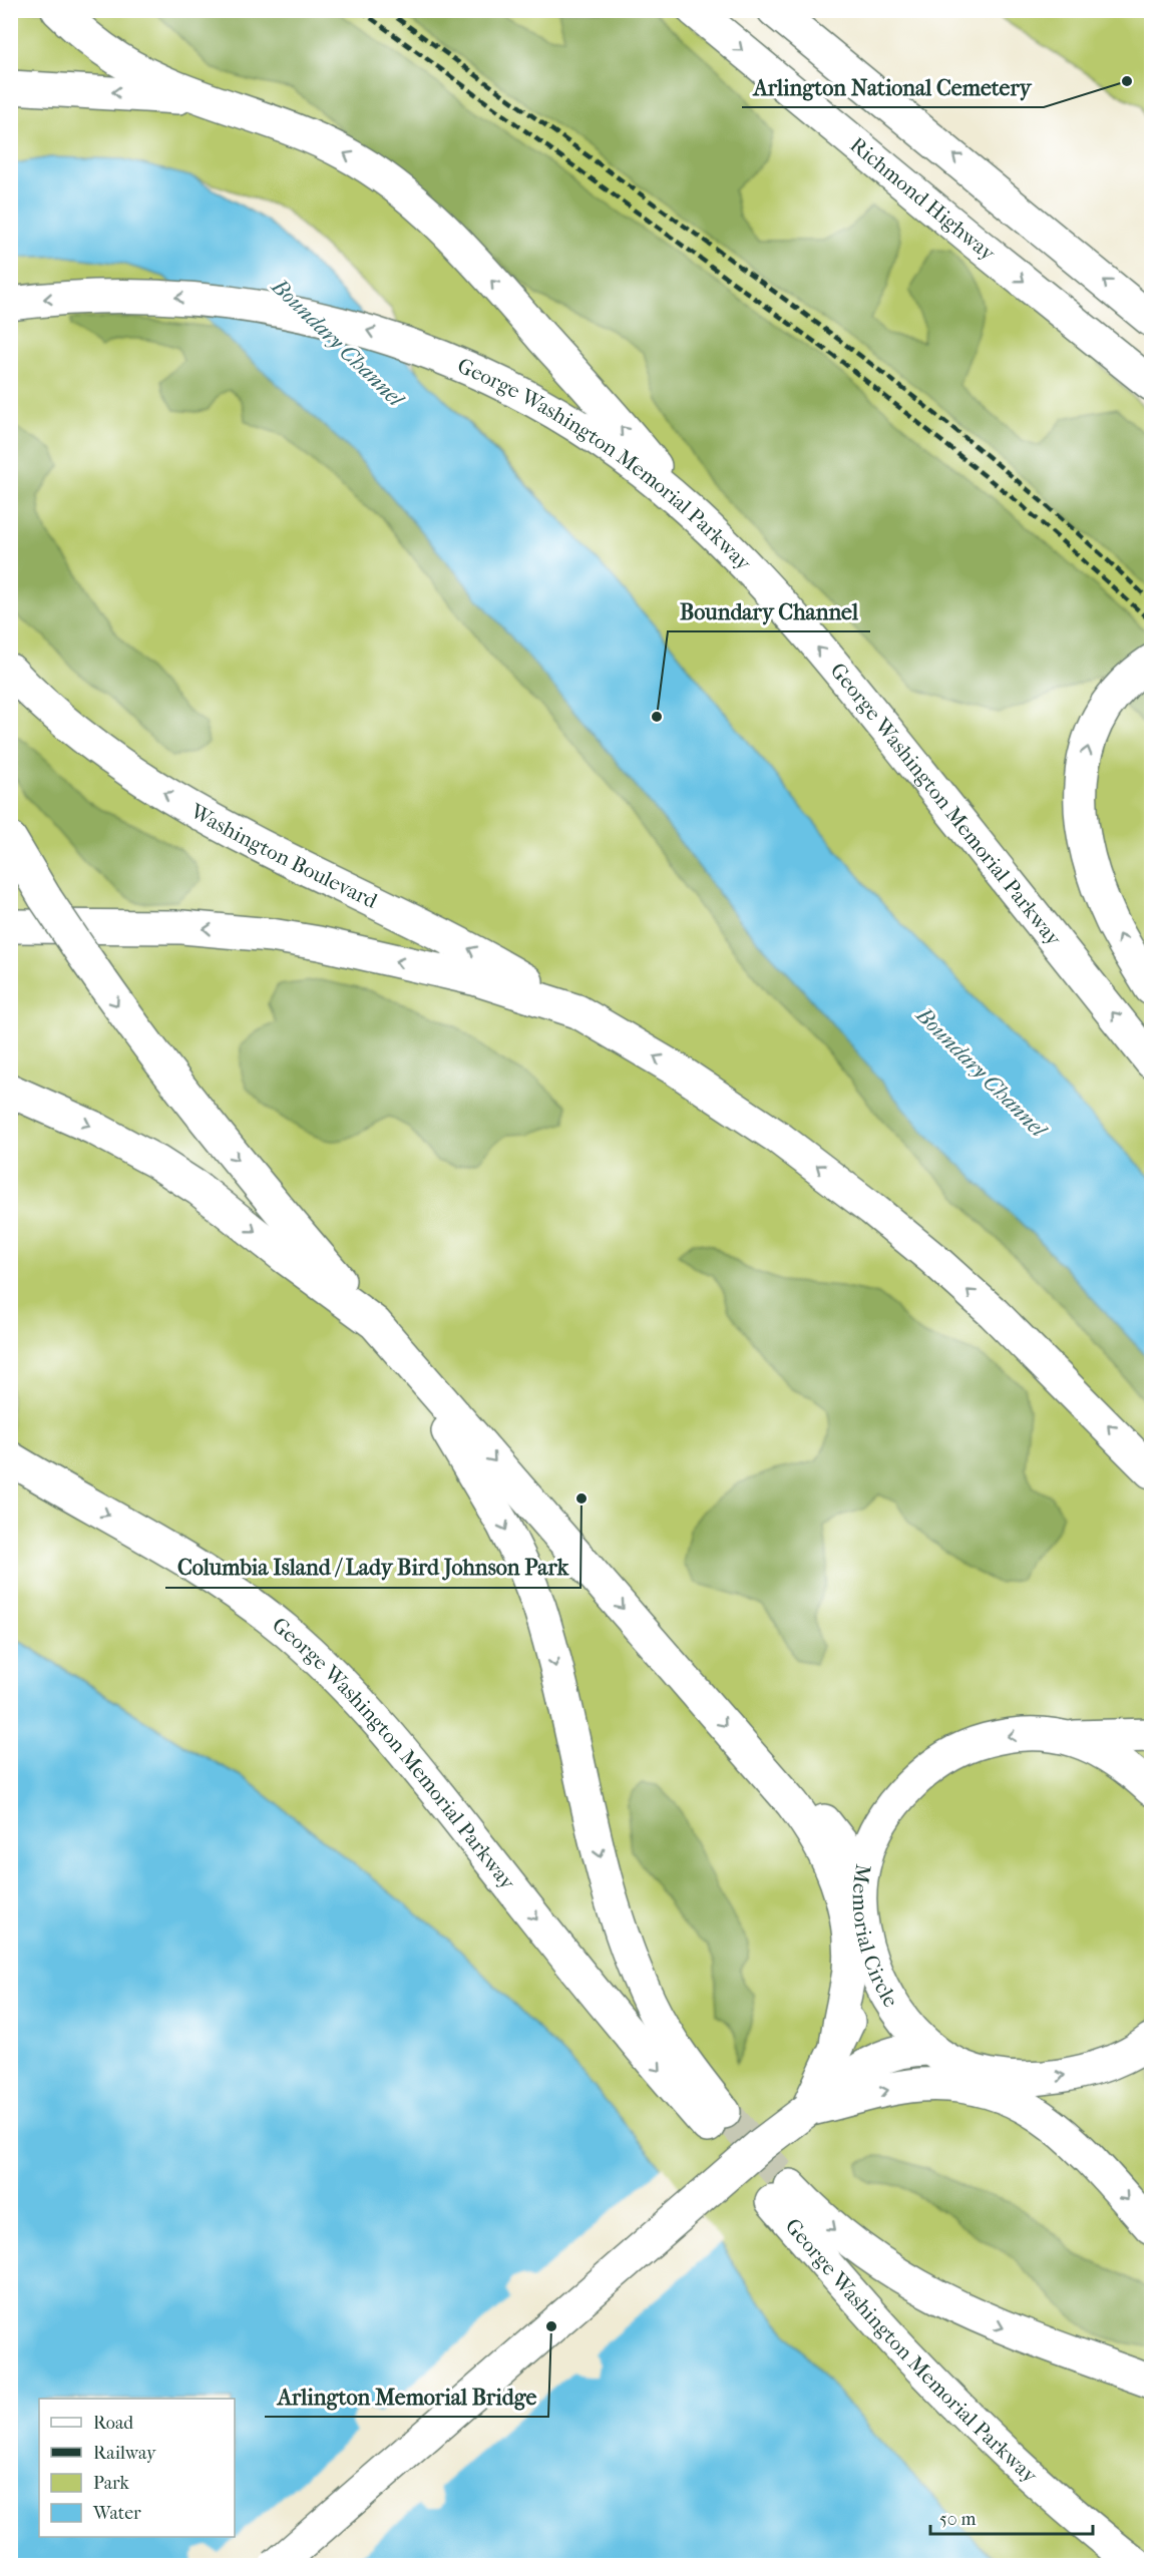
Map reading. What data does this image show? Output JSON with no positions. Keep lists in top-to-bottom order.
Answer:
{
  "streets": {
    "main road": [
      "Richmond Highway",
      "George Washington Memorial Parkway",
      "Washington Boulevard",
      "Memorial Circle"
    ]
  },
  "water": ["Boundary Channel"],
  "places": [
    "Arlington National Cemetery",
    "Boundary Channel",
    "Columbia Island / Lady Bird Johnson Park",
    "Arlington Memorial Bridge"
  ],
  "legend": [
    "Road",
    "Railway",
    "Park",
    "Water"
  ],
  "scale_bar": "50 m"
}
